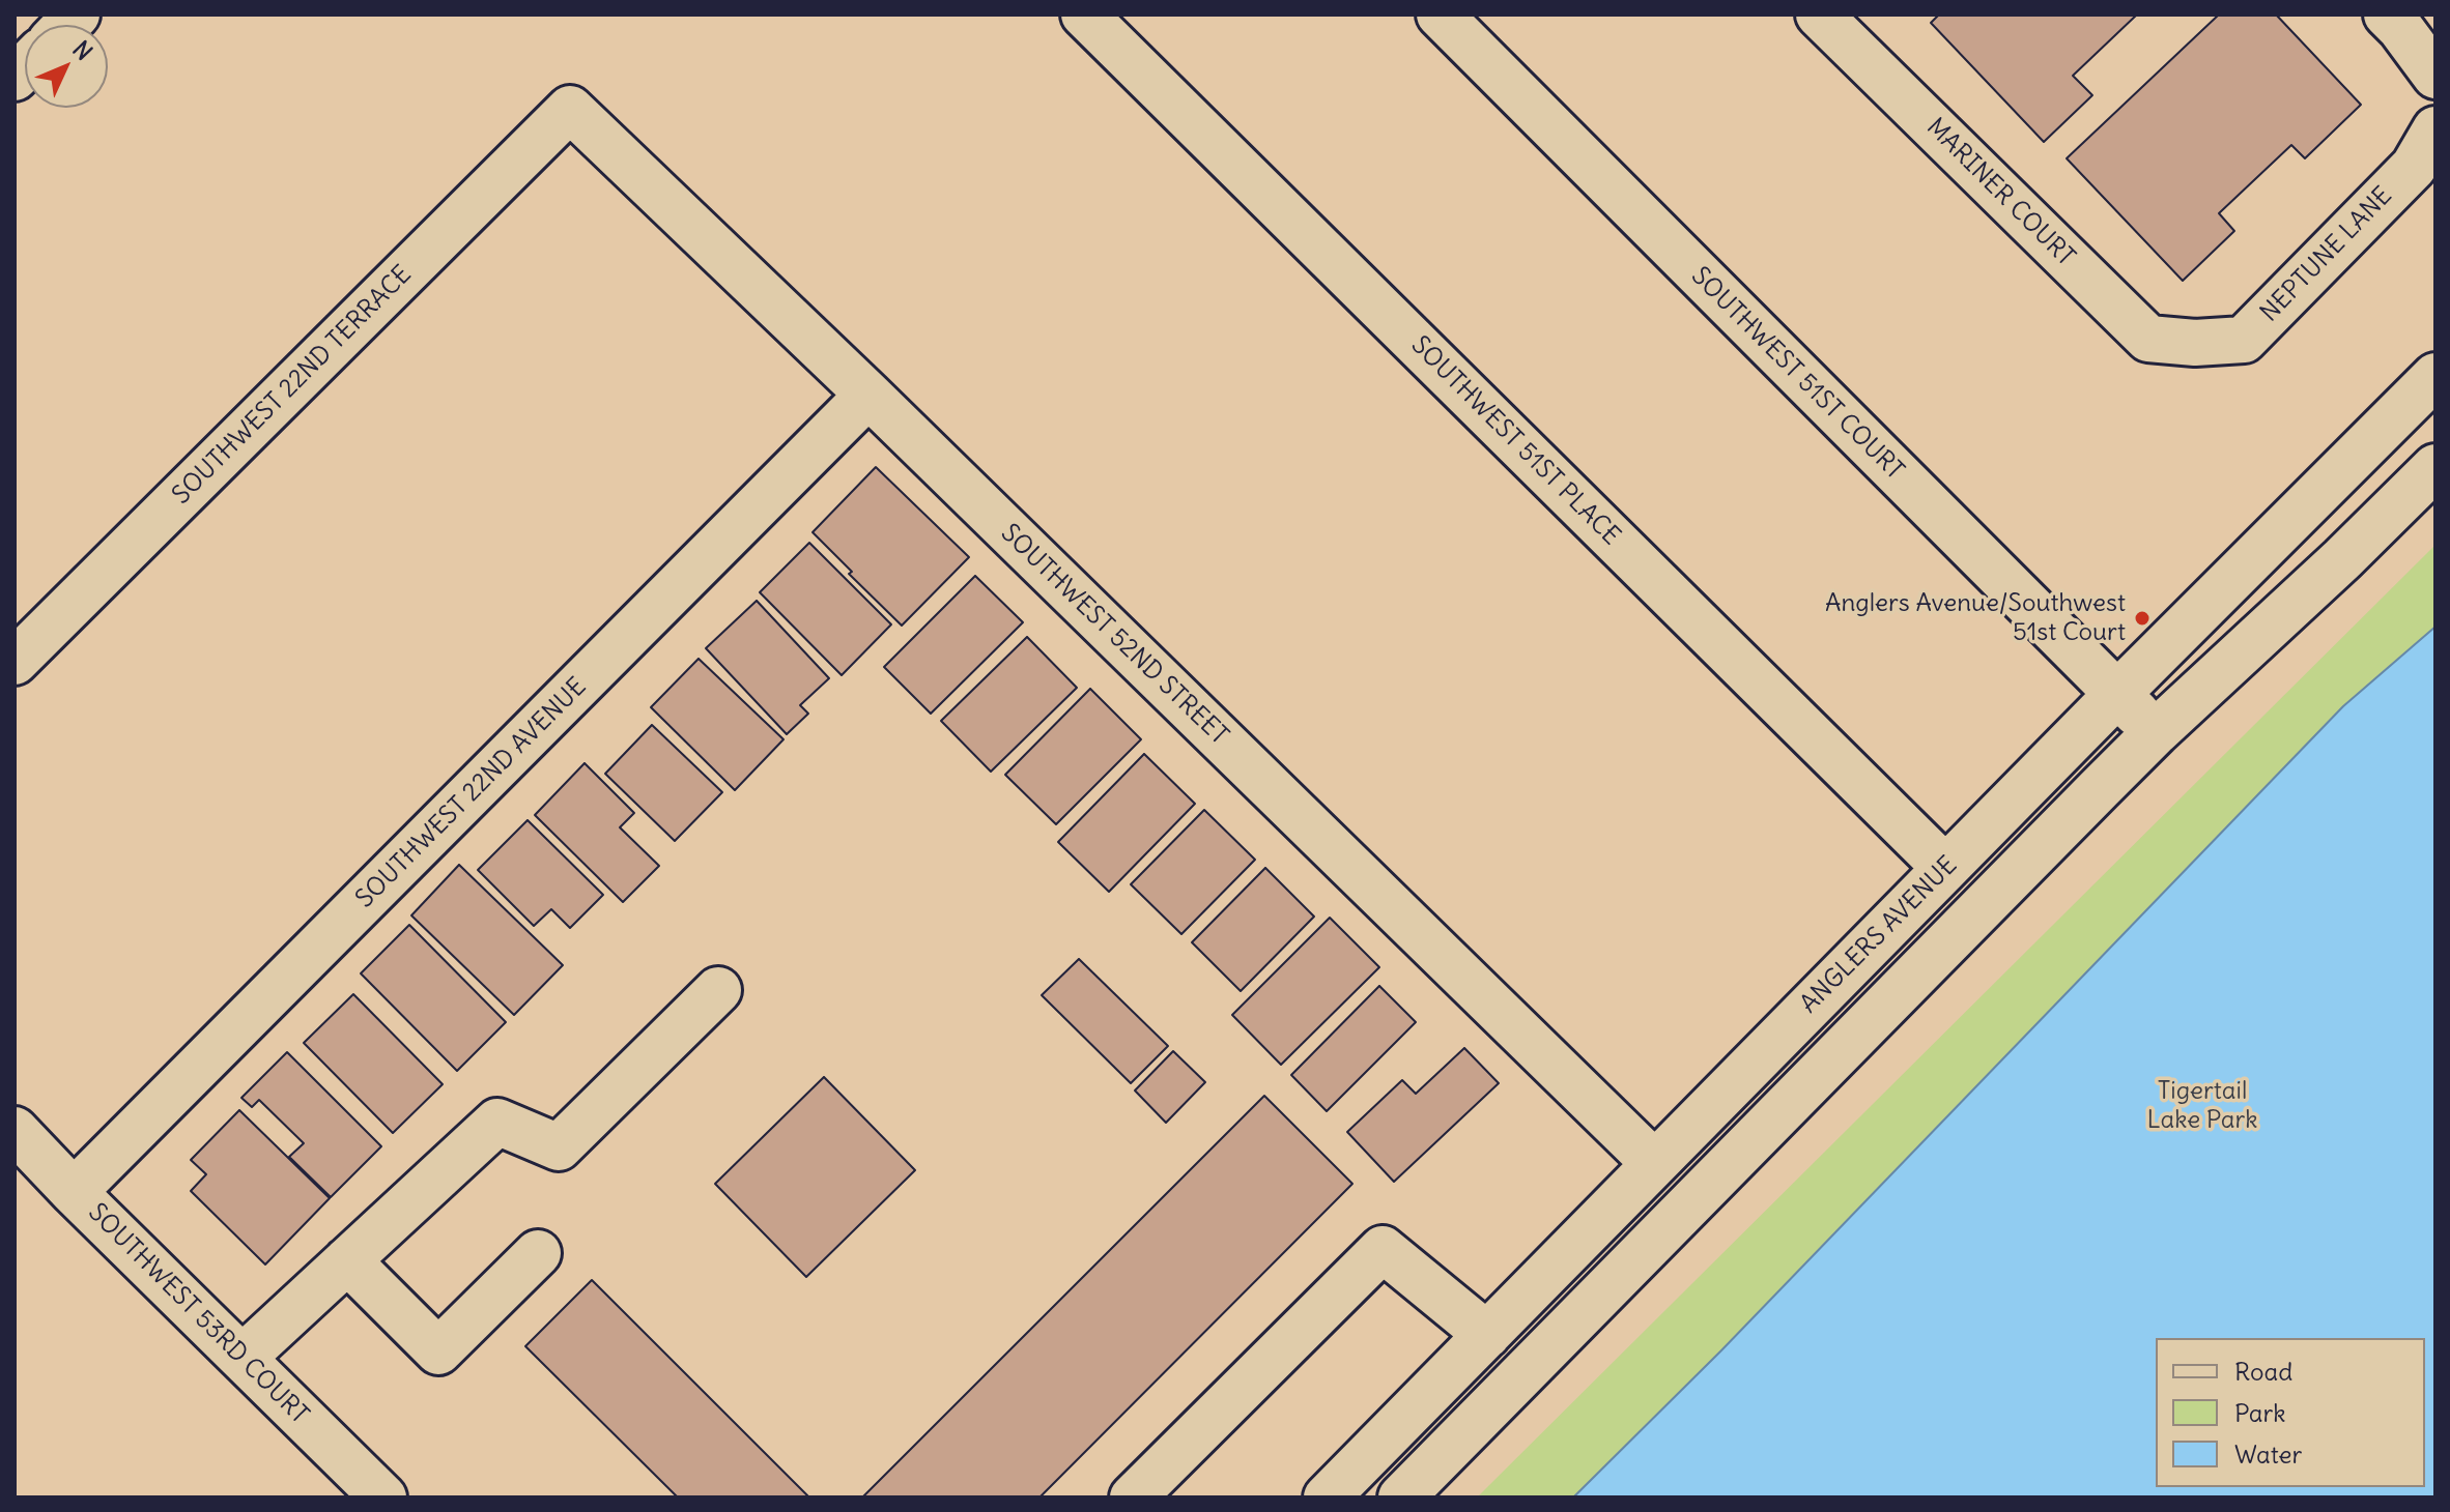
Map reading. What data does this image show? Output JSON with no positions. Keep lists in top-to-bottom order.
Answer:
{
  "streets": {
    "street": [
      "MARINER COURT",
      "NEPTUNE LANE",
      "SOUTHWEST 51ST COURT",
      "SOUTHWEST 22ND TERRACE",
      "SOUTHWEST 51ST PLACE",
      "SOUTHWEST 52ND STREET",
      "SOUTHWEST 22ND AVENUE",
      "ANGLERS AVENUE",
      "SOUTHWEST 53RD COURT"
    ]
  },
  "crossings": [
    ["MARINER COURT", "NEPTUNE LANE"],
    ["SOUTHWEST 51ST COURT", "ANGLERS AVENUE"],
    ["SOUTHWEST 22ND TERRACE", "SOUTHWEST 52ND STREET"],
    ["SOUTHWEST 51ST PLACE", "ANGLERS AVENUE"],
    ["SOUTHWEST 52ND STREET", "SOUTHWEST 22ND AVENUE"],
    ["SOUTHWEST 52ND STREET", "ANGLERS AVENUE"],
    ["SOUTHWEST 22ND AVENUE", "SOUTHWEST 53RD COURT"]
  ],
  "parks": ["Tigertail Lake Park"],
  "places": ["Anglers Avenue/Southwest 51st Court"],
  "legend": ["Road", "Park", "Water"],
  "north": "top right"
}
